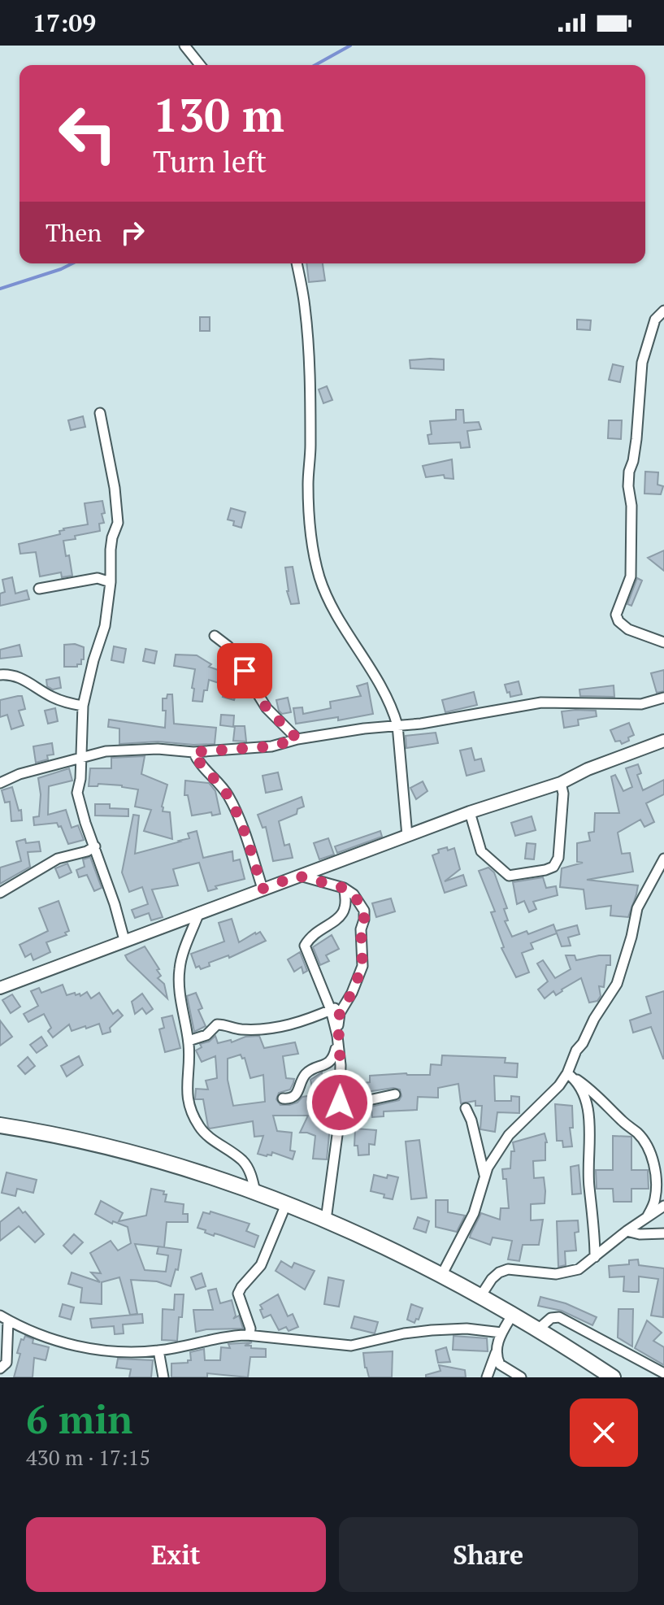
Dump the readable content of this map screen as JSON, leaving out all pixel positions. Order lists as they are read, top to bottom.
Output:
{
  "page": {
    "status": "17:09",
    "turn": ["130 m", "Turn left"],
    "then": "Then",
    "heading": ["6 min", "430 m · 17:15"],
    "buttons": ["Exit", "Share"]
  }
}
